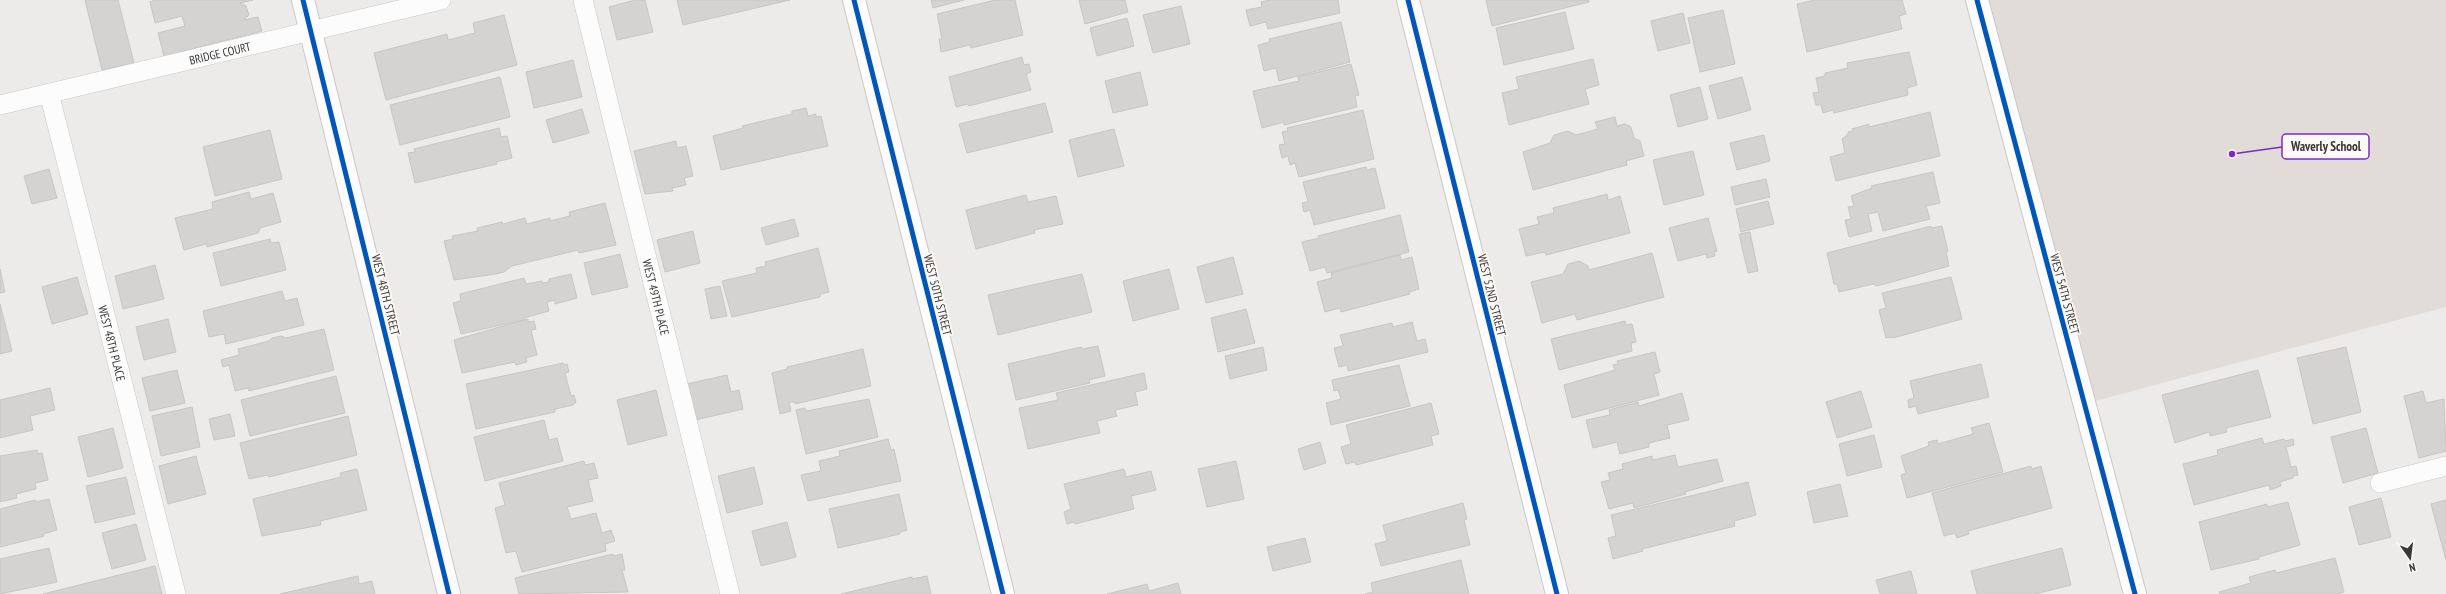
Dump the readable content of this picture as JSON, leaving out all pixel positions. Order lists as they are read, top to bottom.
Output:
{
  "streets": {
    "street": [
      "WEST 54TH STREET",
      "WEST 48TH STREET",
      "WEST 50TH STREET",
      "WEST 52ND STREET"
    ],
    "lane": ["BRIDGE COURT", "WEST 49TH PLACE", "WEST 48TH PLACE"]
  },
  "crossings": [
    ["BRIDGE COURT", "WEST 48TH STREET"],
    ["BRIDGE COURT", "WEST 48TH PLACE"]
  ],
  "places": ["Waverly School"],
  "north": "bottom"
}
